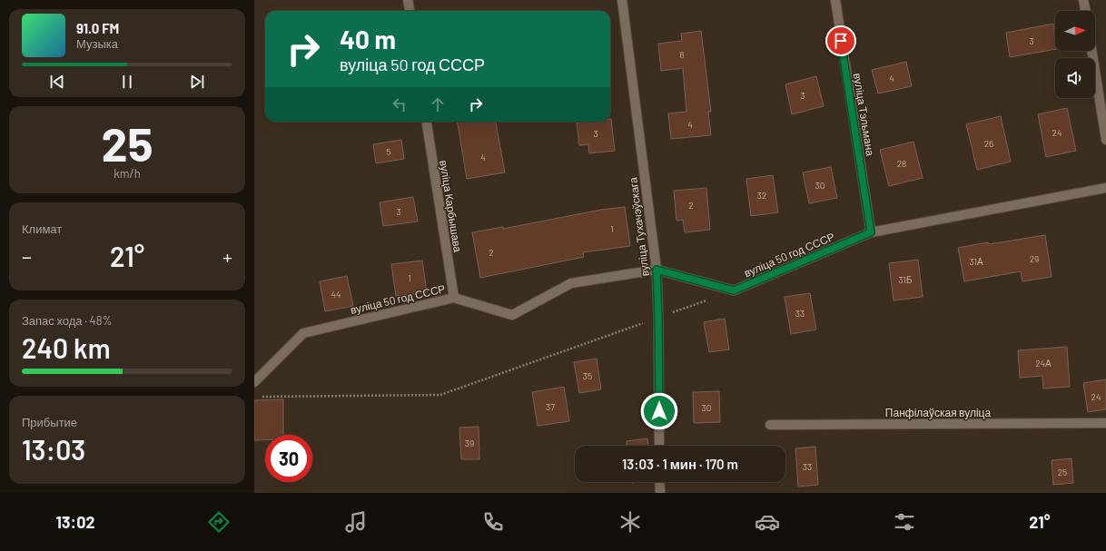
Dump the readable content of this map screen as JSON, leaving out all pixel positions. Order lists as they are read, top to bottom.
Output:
{
  "streets": {
    "street": [
      "вуліца Тэльмана",
      "вуліца Карбышава",
      "вуліца Тухачэўскага",
      "вуліца 50 год СССР",
      "Панфілаўская вуліца"
    ]
  },
  "crossings": [
    ["вуліца Тэльмана", "вуліца 50 год СССР"],
    ["вуліца Карбышава", "вуліца 50 год СССР"],
    ["вуліца Тухачэўскага", "вуліца 50 год СССР"]
  ],
  "house_numbers": [
    "3",
    "6",
    "4",
    "3",
    "4",
    "24",
    "3",
    "26",
    "5",
    "4",
    "28",
    "30",
    "32",
    "2",
    "3",
    "1",
    "2",
    "29",
    "31А",
    "1",
    "31Б",
    "44",
    "33",
    "24А",
    "35",
    "24",
    "37",
    "30",
    "39",
    "33",
    "25"
  ],
  "north": "right",
  "page": {
    "turn": ["40 m", "вуліца 50 год СССР"],
    "song": ["91.0 FM", "Музыка"],
    "tile": [
      ["25", "km/h"],
      "Климат",
      ["Запас хода · 48%", "240 km"],
      ["Прибытие", "13:03"]
    ],
    "heat": ["−", "21°", "+"],
    "limit": "30",
    "trip": "13:03 · 1 мин · 170 m",
    "tabs": ["13:02", "21°"]
  }
}
